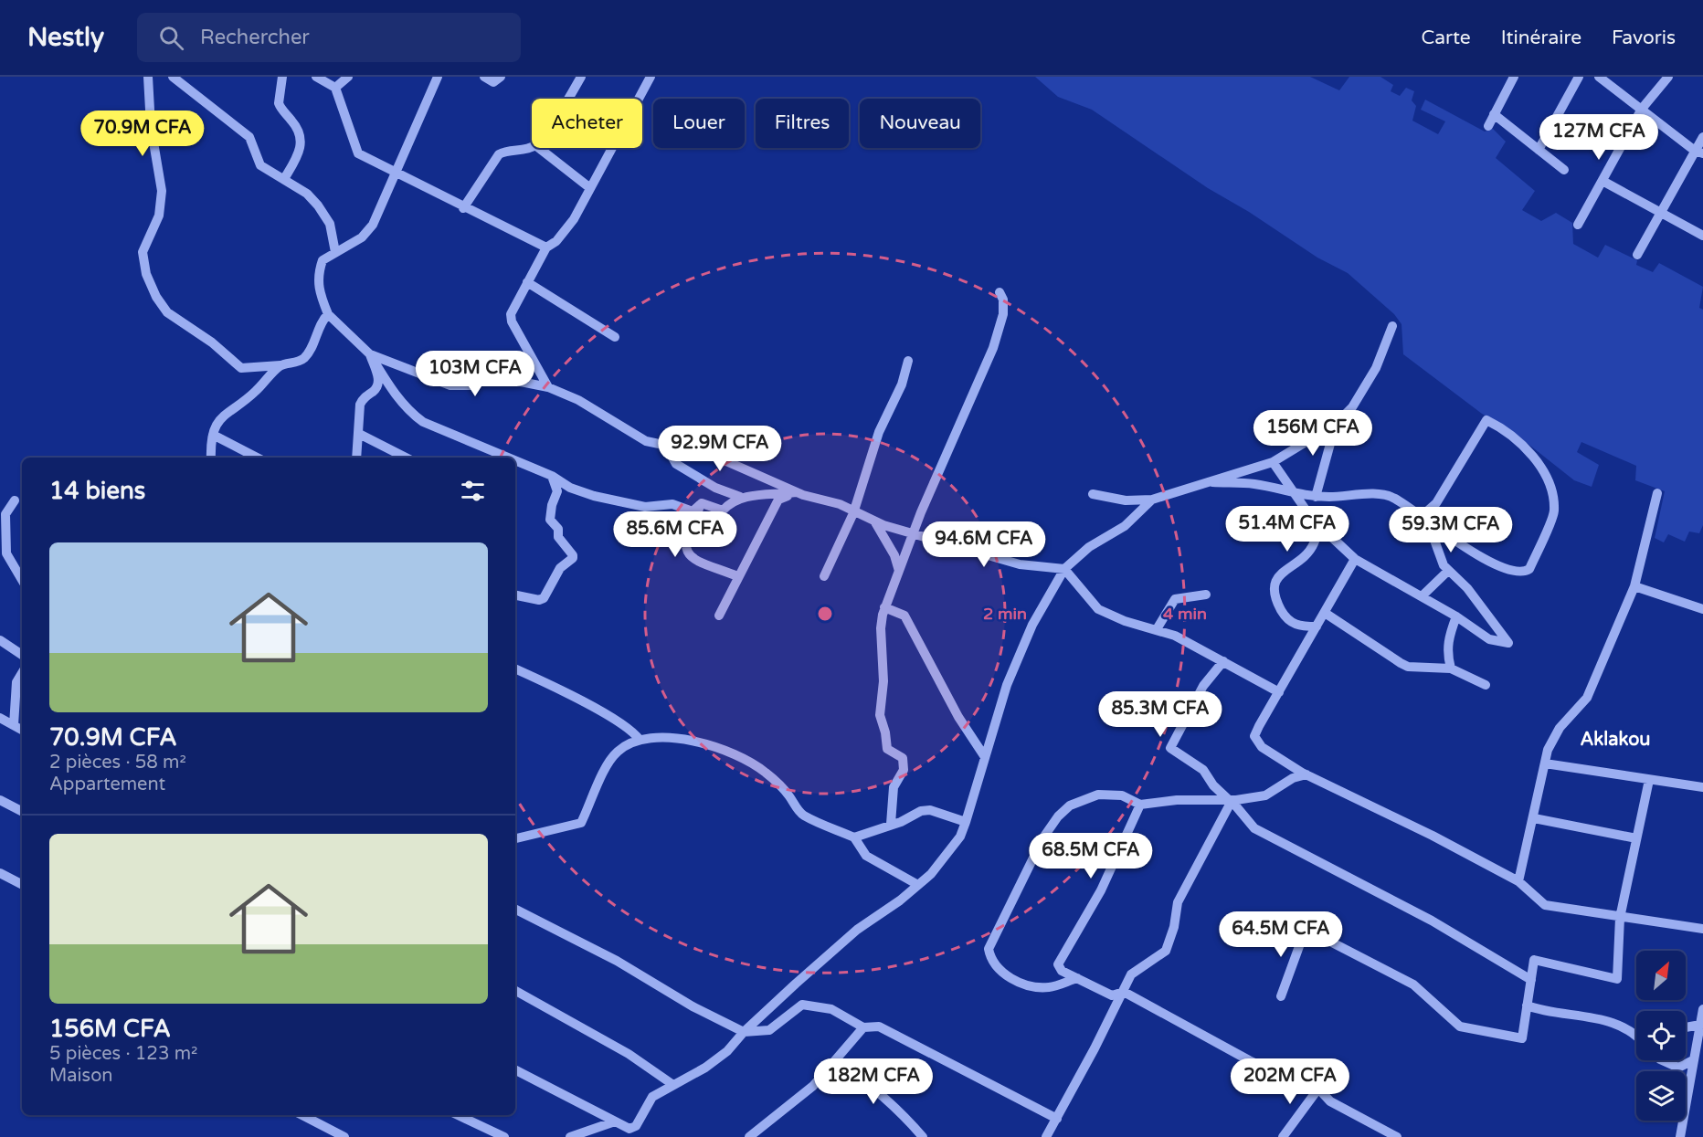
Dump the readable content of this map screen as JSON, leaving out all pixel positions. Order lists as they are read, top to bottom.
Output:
{
  "districts": ["Aklakou"],
  "north": "top right",
  "page": {
    "header": "Nestly",
    "search": "Rechercher",
    "nav": ["Carte", "Itinéraire", "Favoris"],
    "chip": [
      "Acheter",
      "Louer",
      "Filtres",
      "Nouveau"
    ],
    "price": [
      "70.9M CFA",
      "127M CFA",
      "103M CFA",
      "156M CFA",
      "92.9M CFA",
      "51.4M CFA",
      "59.3M CFA",
      "85.6M CFA",
      "94.6M CFA",
      "85.3M CFA",
      "68.5M CFA",
      "64.5M CFA",
      "182M CFA",
      "202M CFA"
    ],
    "heading": "14 biens",
    "list": [
      {
        "name": "70.9M CFA",
        "note": "2 pièces · 58 m² · Appartement"
      },
      {
        "name": "156M CFA",
        "note": "5 pièces · 123 m² · Maison"
      }
    ]
  },
  "rings": ["2 min", "4 min"]
}
